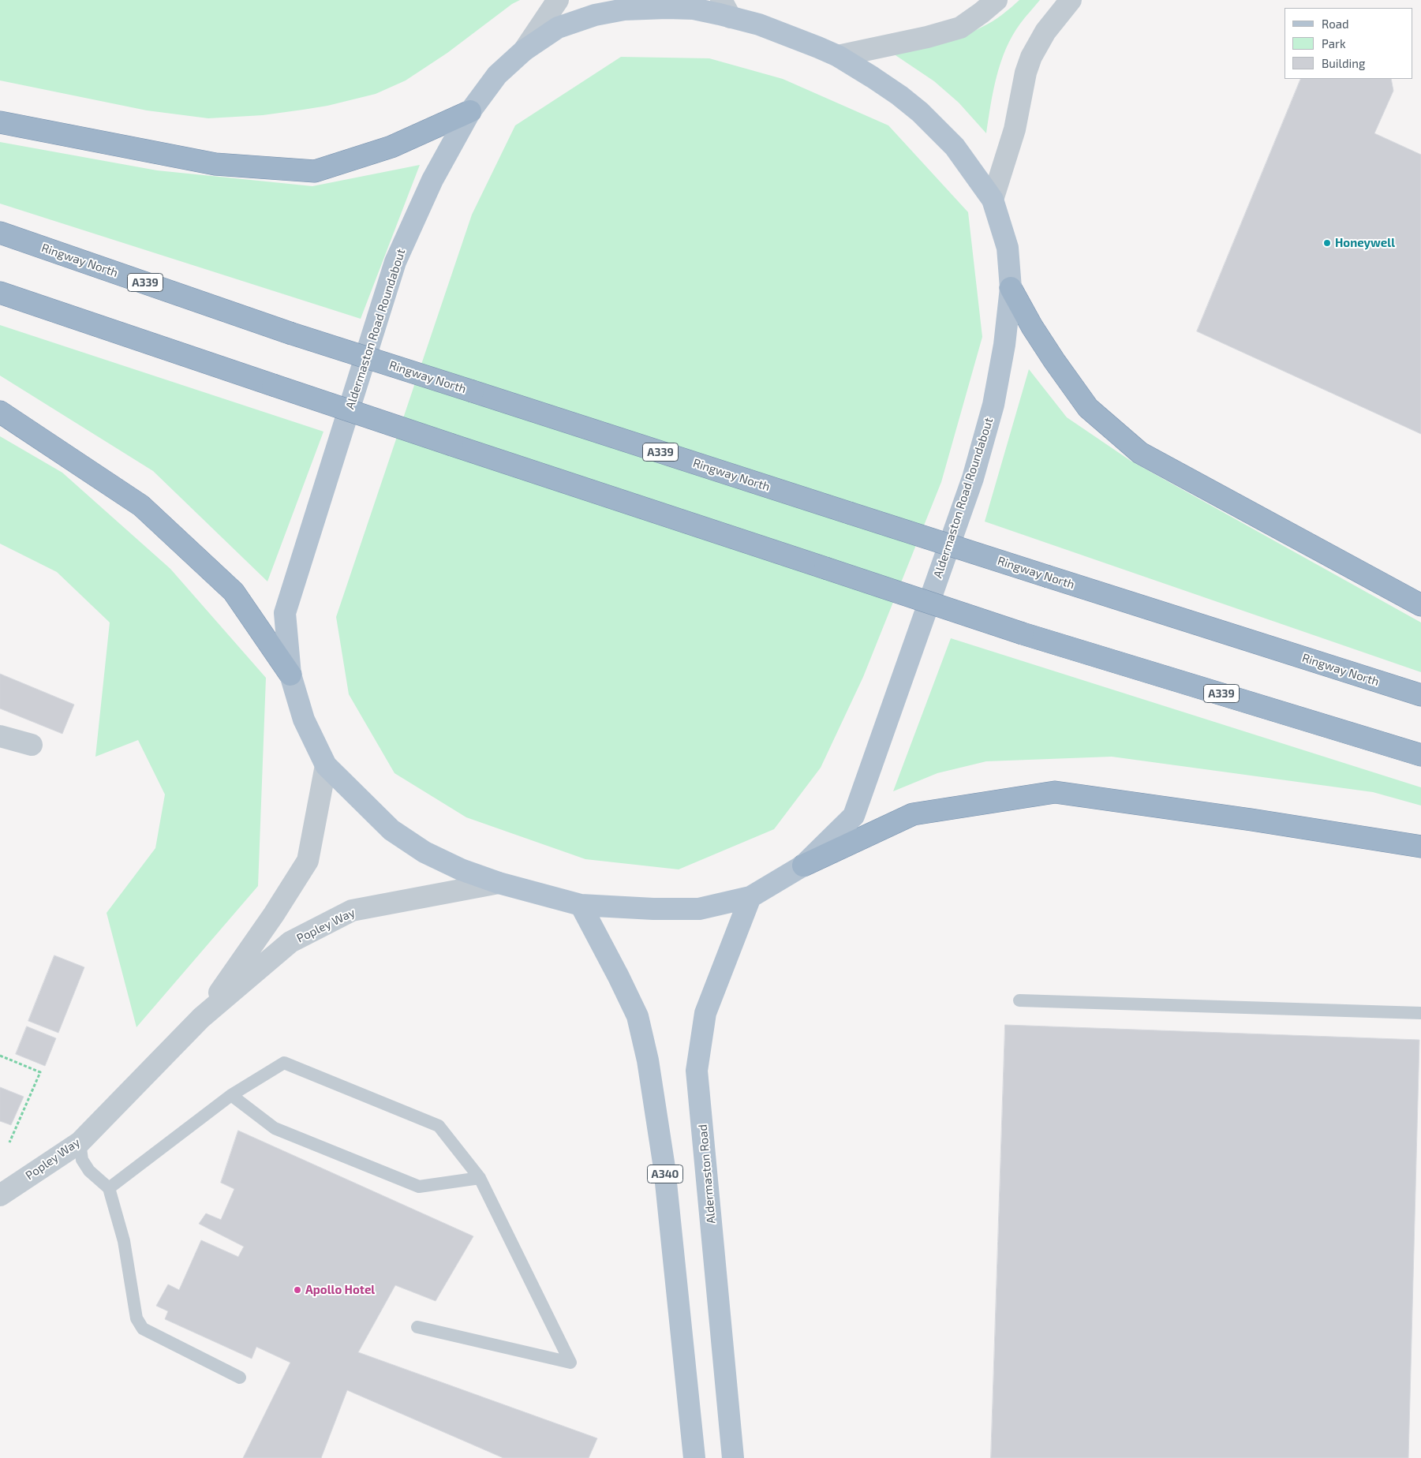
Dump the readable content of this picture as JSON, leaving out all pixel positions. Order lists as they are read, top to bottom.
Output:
{
  "streets": {
    "highway": ["Ringway North", "A339"],
    "main road": ["Aldermaston Road Roundabout", "A340", "Aldermaston Road"],
    "street": ["Popley Way"]
  },
  "crossings": [
    ["Aldermaston Road Roundabout", "Popley Way"],
    ["Aldermaston Road Roundabout", "A340"],
    ["Aldermaston Road Roundabout", "Aldermaston Road"]
  ],
  "places": ["Honeywell", "Apollo Hotel"],
  "legend": ["Road", "Park", "Building"]
}
